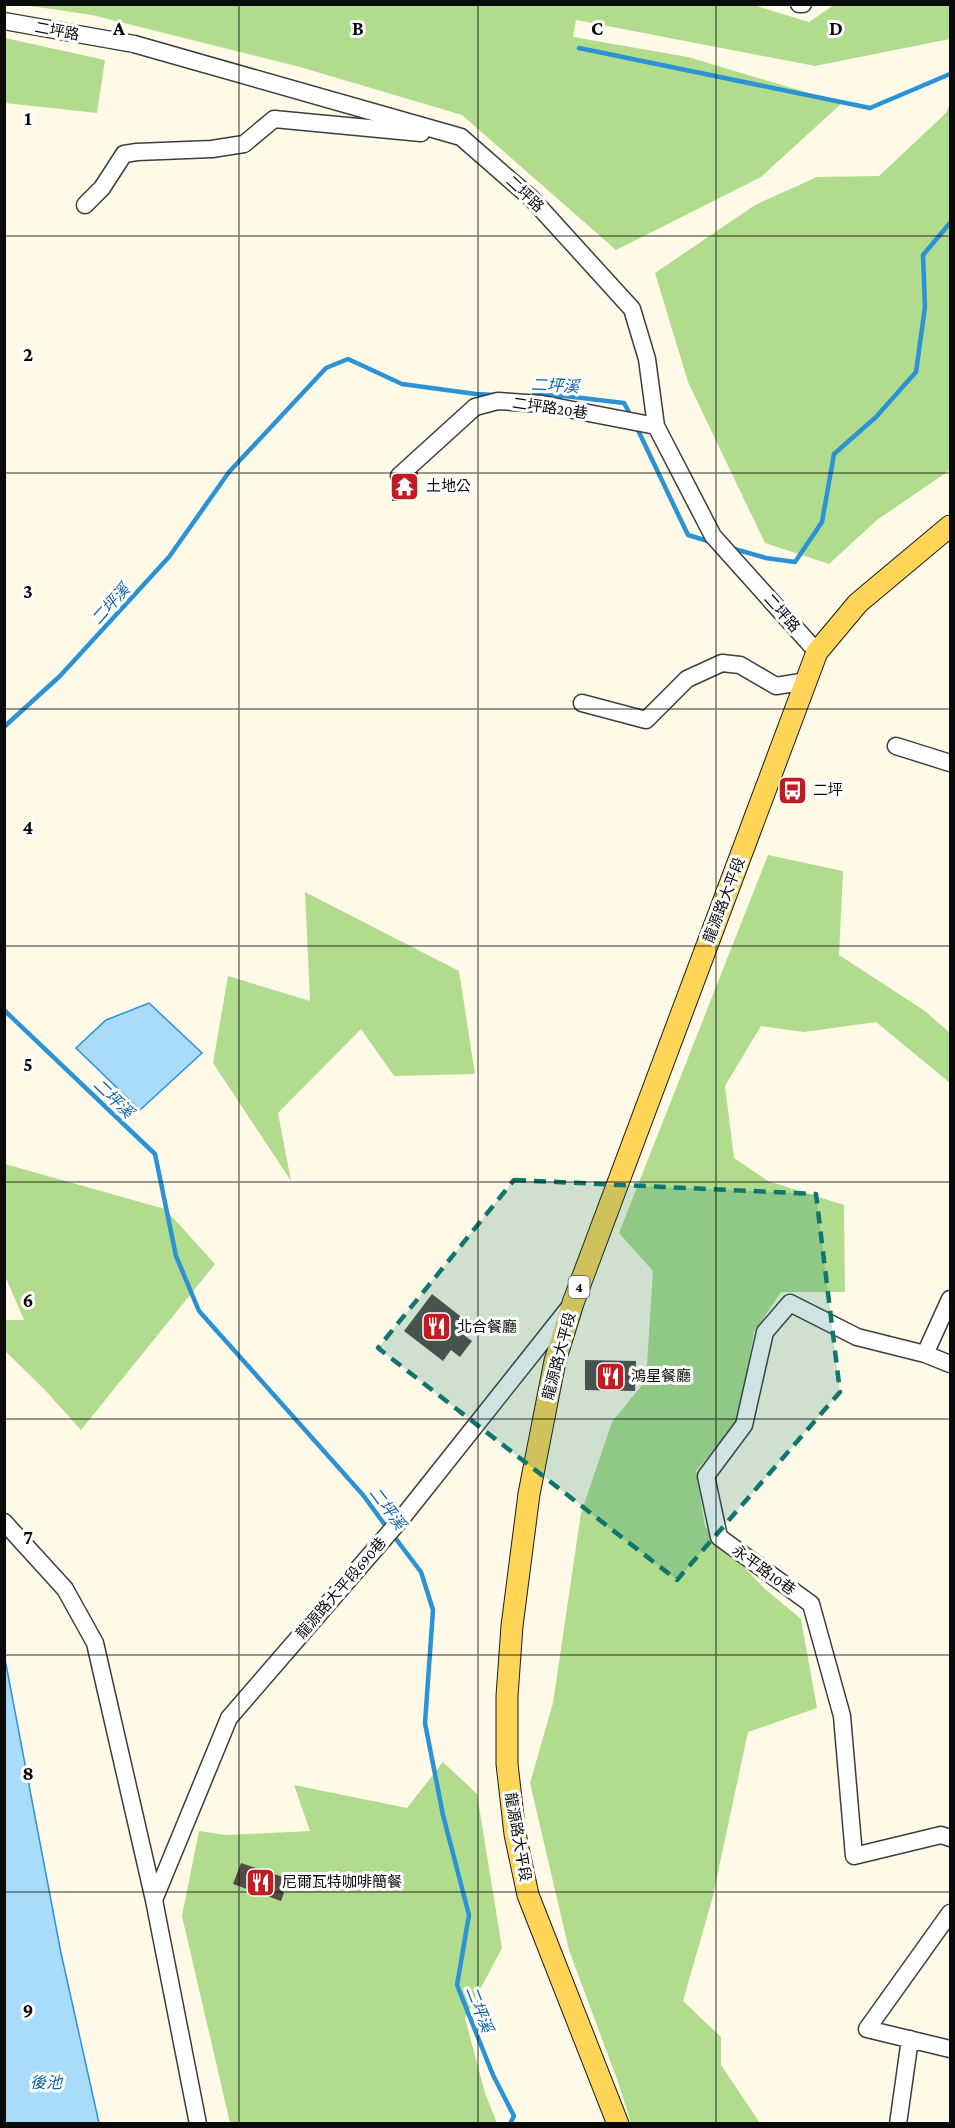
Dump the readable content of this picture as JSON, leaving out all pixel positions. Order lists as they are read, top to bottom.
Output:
{
  "streets": {
    "main road": ["龍源路大平段", "4"],
    "street": [
      "二坪路",
      "二坪路20巷",
      "永平路10巷",
      "龍源路大平段690巷"
    ]
  },
  "crossings": [
    ["二坪路", "二坪路20巷"],
    ["二坪路", "龍源路大平段"],
    ["龍源路大平段", "龍源路大平段690巷"]
  ],
  "water": ["二坪溪", "後池"],
  "places": {
    "temple": ["土地公"],
    "bus stop": ["二坪"],
    "restaurant": ["北合餐廳", "鴻星餐廳", "尼爾瓦特咖啡簡餐"]
  },
  "grid": {
    "columns": [
      "A",
      "B",
      "C",
      "D"
    ],
    "rows": [
      "1",
      "2",
      "3",
      "4",
      "5",
      "6",
      "7",
      "8",
      "9"
    ]
  }
}
